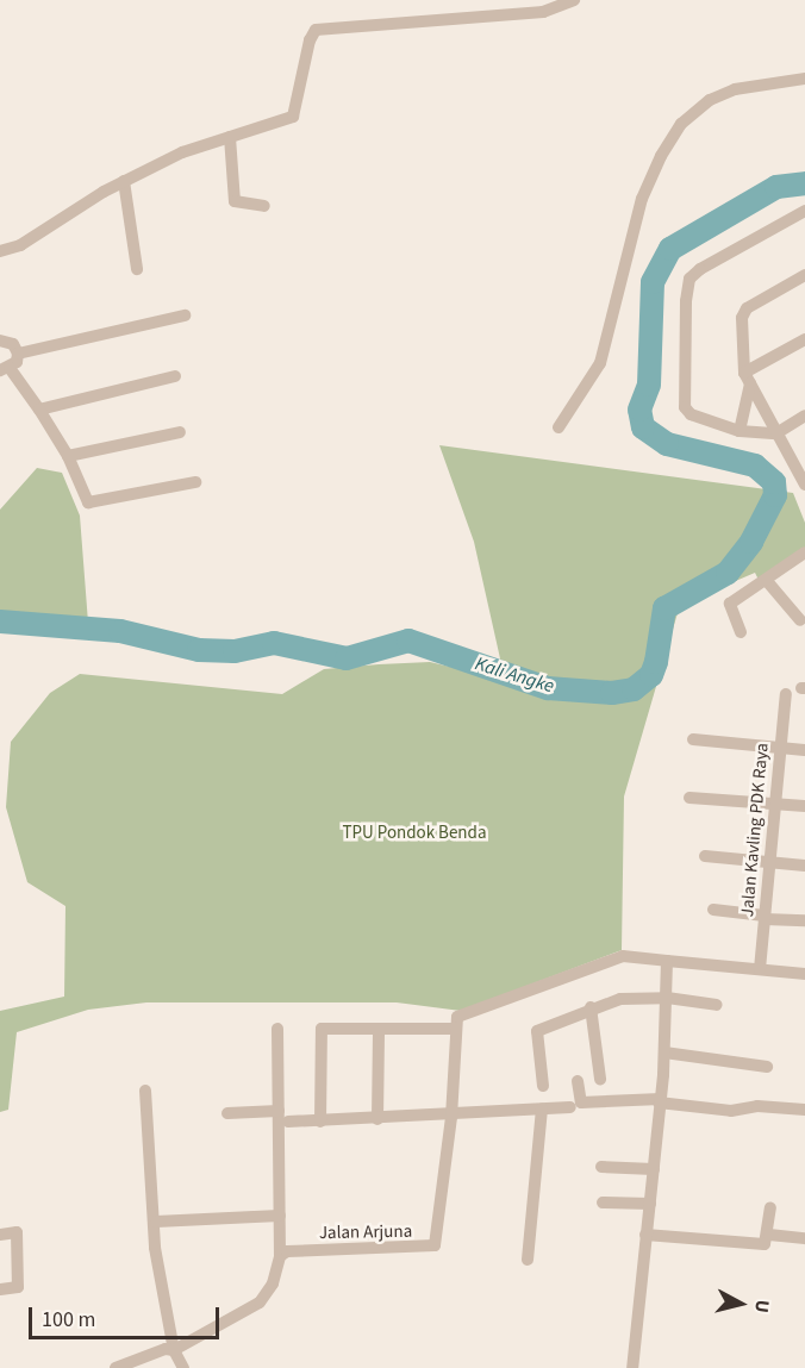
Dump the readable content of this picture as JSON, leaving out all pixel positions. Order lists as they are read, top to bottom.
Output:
{
  "streets": {
    "street": ["Jalan Kavling PDK Raya", "Jalan Arjuna"]
  },
  "water": ["Kali Angke"],
  "parks": ["TPU Pondok Benda"],
  "scale_bar": "100 m",
  "north": "right"
}
